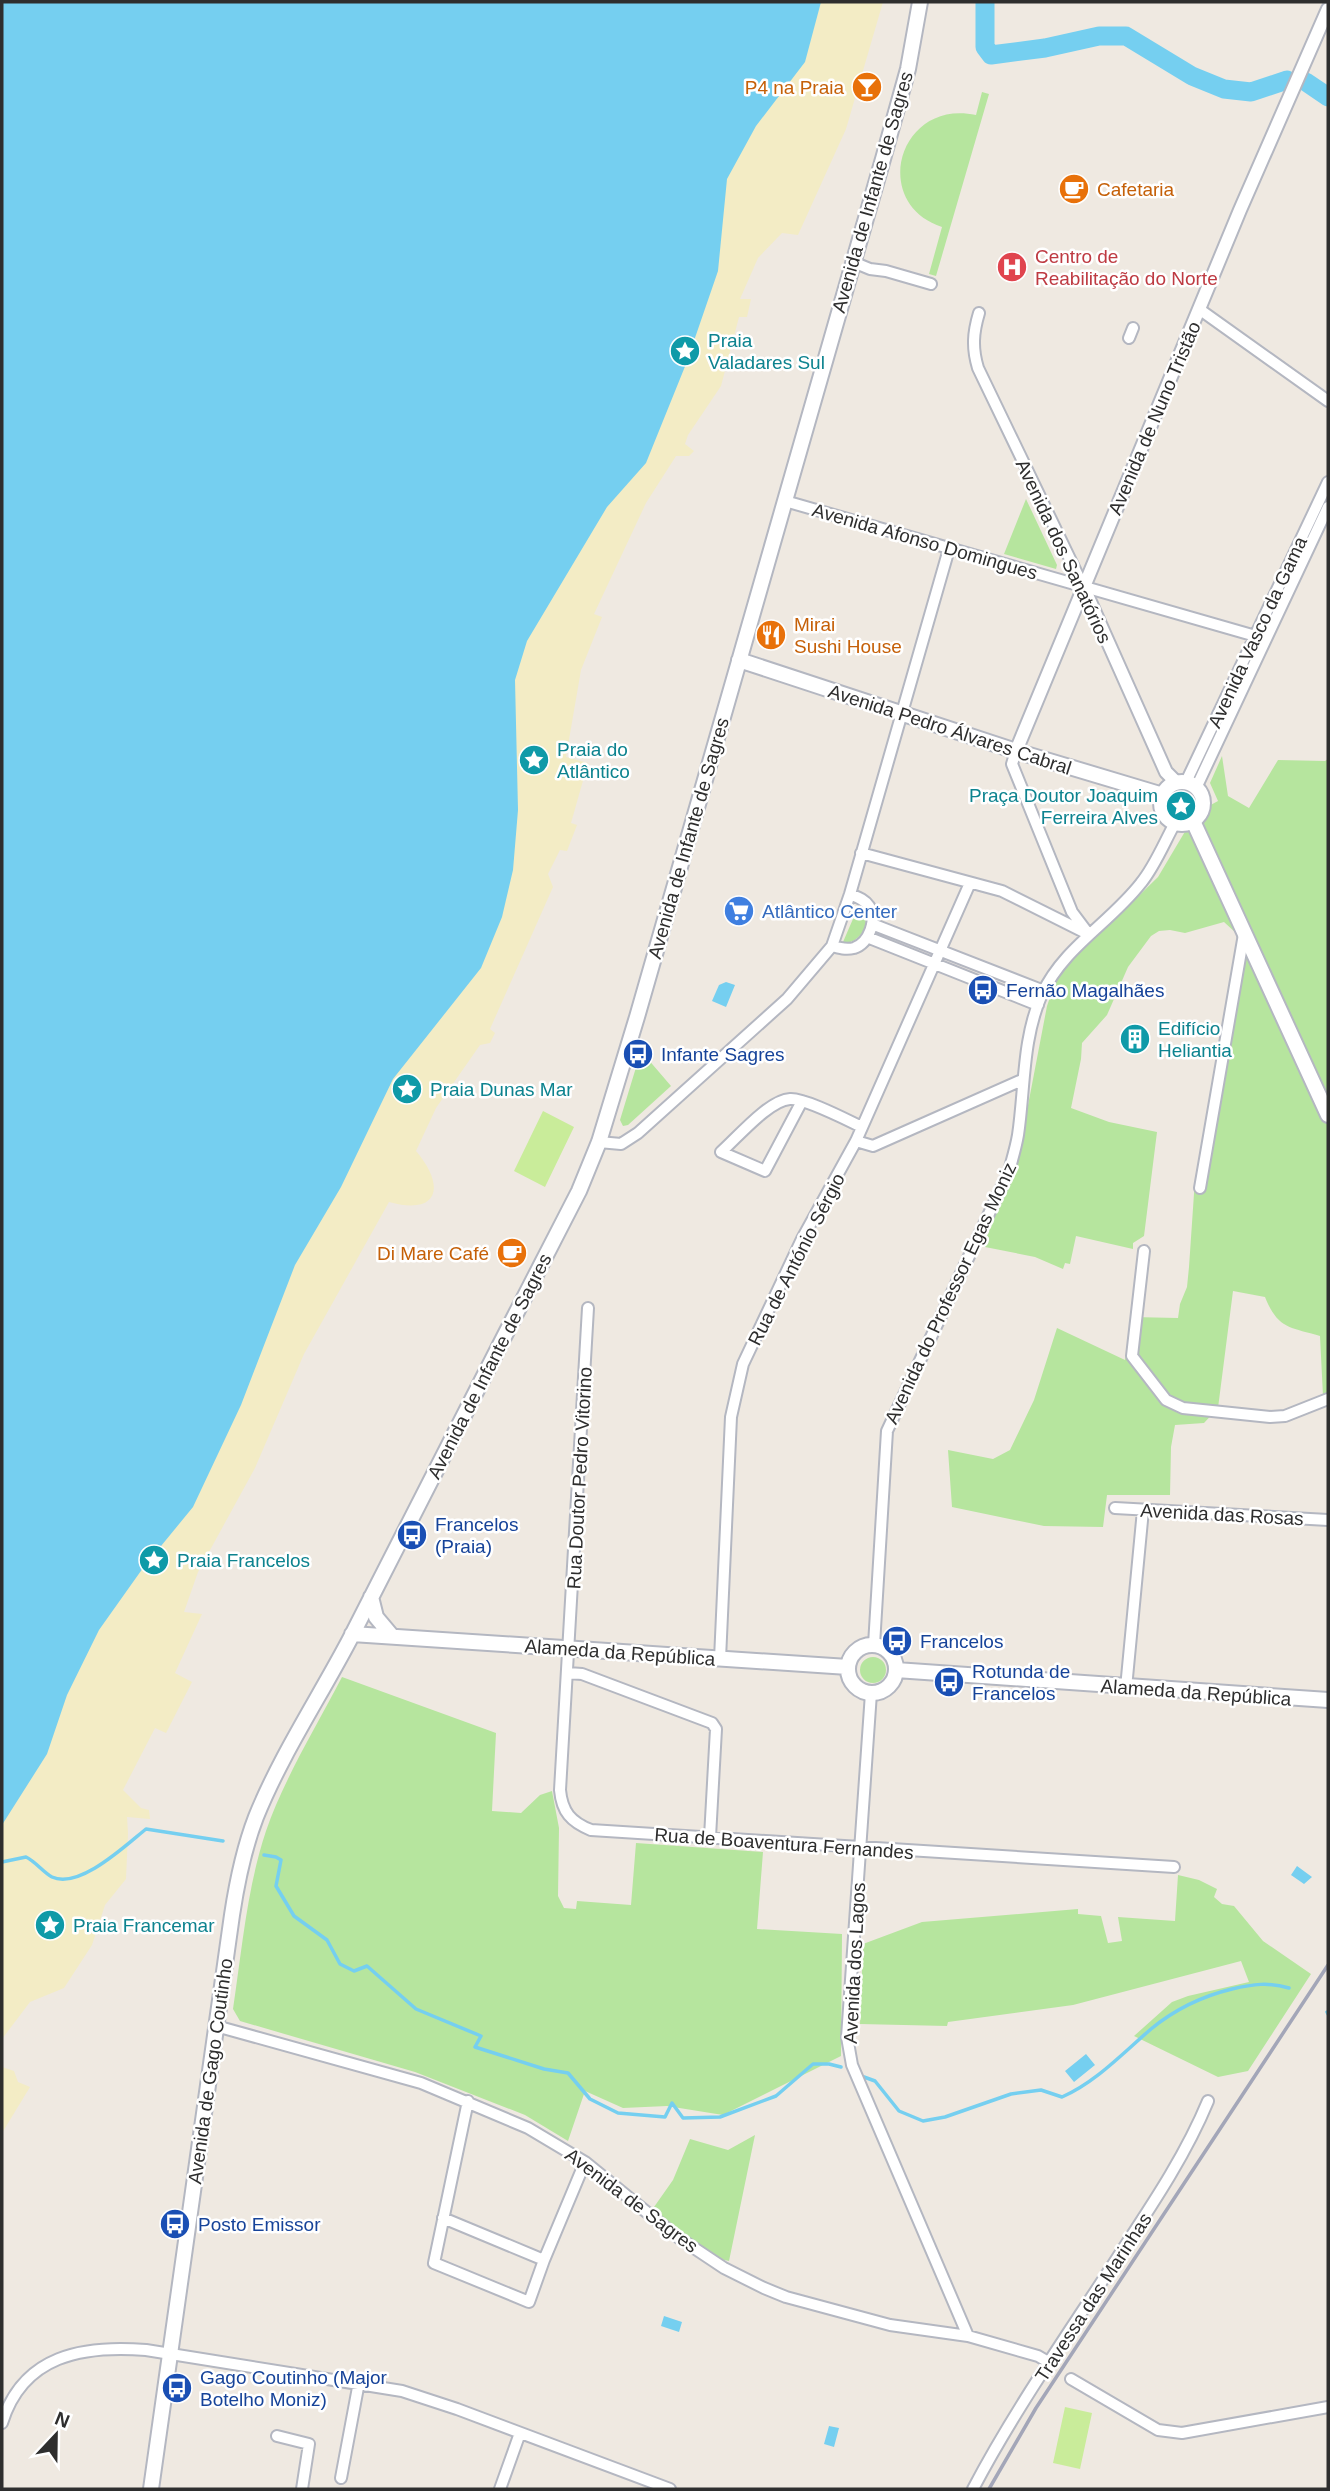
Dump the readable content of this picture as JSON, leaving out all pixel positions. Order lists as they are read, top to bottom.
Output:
{
  "streets": {
    "main road": [
      "Avenida de Infante de Sagres",
      "Avenida Pedro Álvares Cabral",
      "Alameda da República",
      "Avenida de Gago Coutinho"
    ],
    "street": [
      "Avenida de Nuno Tristão",
      "Avenida Afonso Domingues",
      "Avenida dos Sanatórios",
      "Avenida Vasco da Gama",
      "Rua de António Sérgio",
      "Avenida do Professor Egas Moniz",
      "Rua Doutor Pedro Vitorino",
      "Avenida das Rosas",
      "Rua de Boaventura Fernandes",
      "Avenida dos Lagos",
      "Avenida de Sagres",
      "Travessa das Marinhas"
    ]
  },
  "crossings": [
    ["Avenida de Infante de Sagres", "Avenida Afonso Domingues"],
    ["Avenida de Infante de Sagres", "Avenida Pedro Álvares Cabral"],
    ["Avenida de Infante de Sagres", "Alameda da República"],
    ["Avenida de Infante de Sagres", "Avenida de Gago Coutinho"],
    ["Avenida de Nuno Tristão", "Avenida Afonso Domingues"],
    ["Avenida de Nuno Tristão", "Avenida dos Sanatórios"],
    ["Avenida de Nuno Tristão", "Avenida Pedro Álvares Cabral"],
    ["Avenida Afonso Domingues", "Avenida dos Sanatórios"],
    ["Avenida Afonso Domingues", "Avenida Vasco da Gama"],
    ["Avenida dos Sanatórios", "Avenida Vasco da Gama"],
    ["Avenida dos Sanatórios", "Avenida Pedro Álvares Cabral"],
    ["Avenida dos Sanatórios", "Avenida do Professor Egas Moniz"],
    ["Avenida Vasco da Gama", "Avenida Pedro Álvares Cabral"],
    ["Avenida Vasco da Gama", "Avenida do Professor Egas Moniz"],
    ["Avenida Pedro Álvares Cabral", "Avenida do Professor Egas Moniz"],
    ["Rua de António Sérgio", "Alameda da República"],
    ["Avenida do Professor Egas Moniz", "Alameda da República"],
    ["Avenida do Professor Egas Moniz", "Avenida dos Lagos"],
    ["Rua Doutor Pedro Vitorino", "Alameda da República"],
    ["Rua Doutor Pedro Vitorino", "Rua de Boaventura Fernandes"],
    ["Alameda da República", "Rua de Boaventura Fernandes"],
    ["Alameda da República", "Avenida dos Lagos"],
    ["Alameda da República", "Avenida de Gago Coutinho"],
    ["Rua de Boaventura Fernandes", "Avenida dos Lagos"],
    ["Avenida dos Lagos", "Avenida de Sagres"],
    ["Avenida de Gago Coutinho", "Avenida de Sagres"],
    ["Avenida de Sagres", "Travessa das Marinhas"]
  ],
  "places": {
    "bar": ["P4 na Praia"],
    "cafe": ["Cafetaria", "Di Mare Café"],
    "hospital": ["Centro de Reabilitação do Norte"],
    "place": [
      "Praia Valadares Sul",
      "Praia do Atlântico",
      "Praça Doutor Joaquim Ferreira Alves",
      "Praia Dunas Mar",
      "Praia Francelos",
      "Praia Francemar"
    ],
    "restaurant": ["Mirai Sushi House"],
    "supermarket": ["Atlântico Center"],
    "bus stop": [
      "Fernão Magalhães",
      "Infante Sagres",
      "Francelos (Praia)",
      "Francelos",
      "Rotunda de Francelos",
      "Posto Emissor",
      "Gago Coutinho (Major Botelho Moniz)"
    ],
    "building": ["Edifício Heliantia"]
  },
  "north": "top"
}
